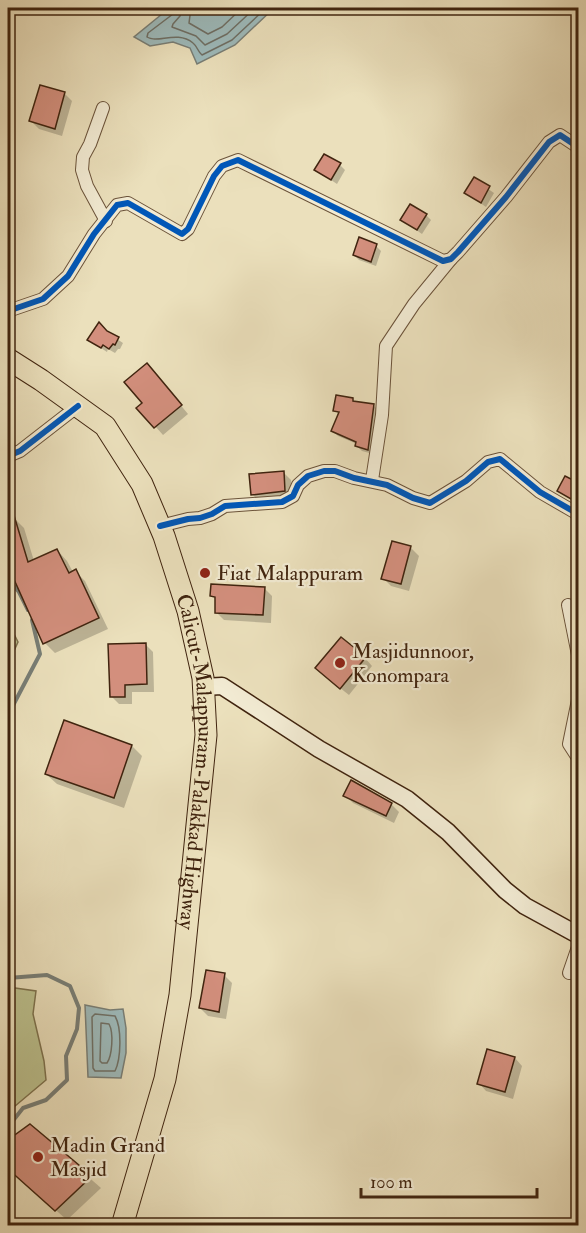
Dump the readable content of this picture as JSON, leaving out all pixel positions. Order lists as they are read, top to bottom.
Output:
{
  "streets": {
    "highway": ["Calicut-Malappuram-Palakkad Highway"]
  },
  "places": ["Fiat Malappuram", "Masjidunnoor, Konompara", "Madin Grand Masjid"],
  "scale_bar": "100 m"
}
